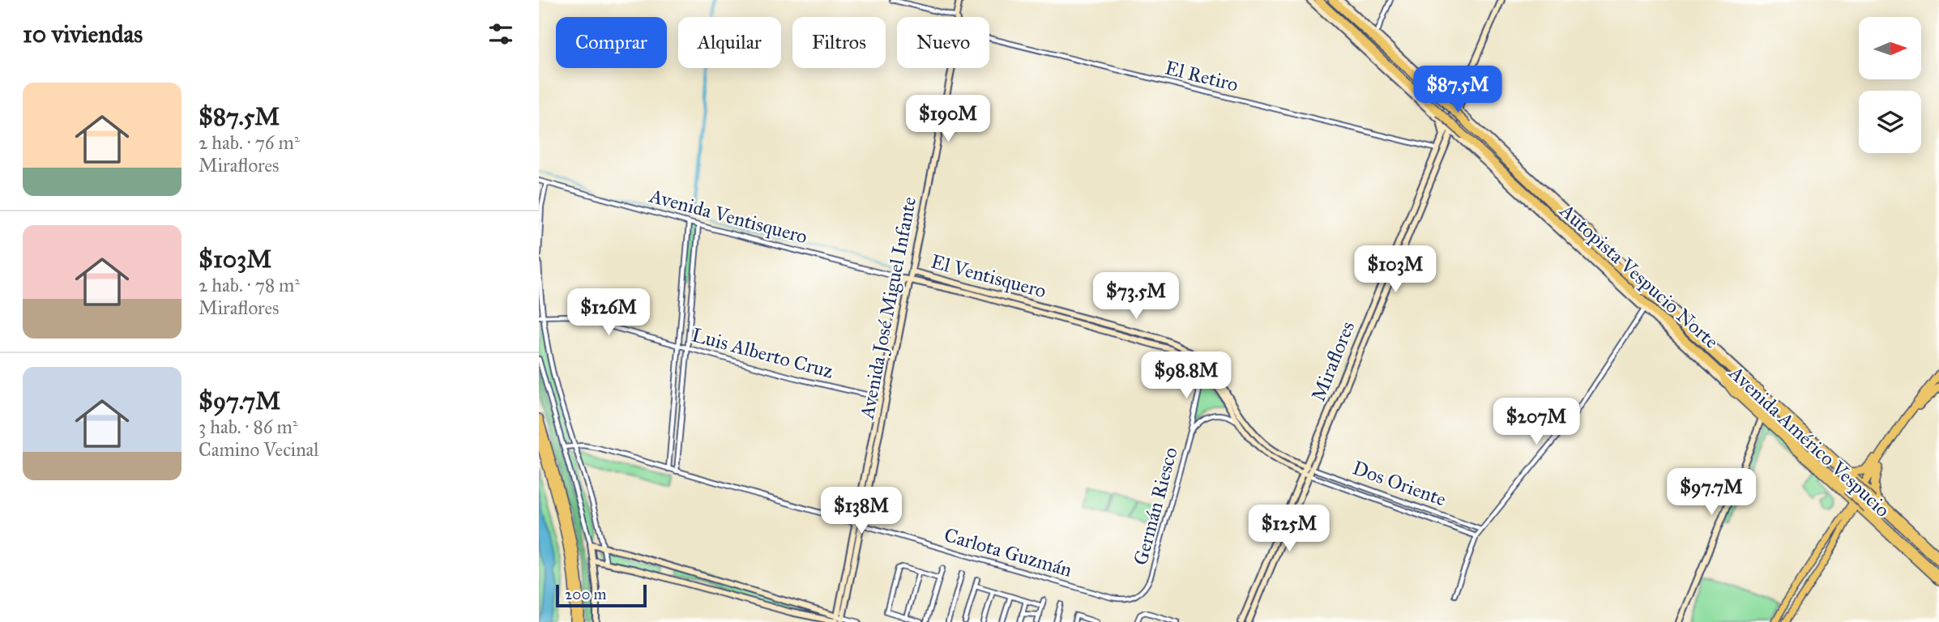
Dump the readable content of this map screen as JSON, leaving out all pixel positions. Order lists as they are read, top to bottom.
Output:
{
  "streets": {
    "highway": ["Autopista Vespucio Norte"],
    "main road": ["Avenida Américo Vespucio"],
    "street": [
      "El Retiro",
      "Avenida Ventisquero",
      "El Ventisquero",
      "Avenida José Miguel Infante",
      "Luis Alberto Cruz",
      "Miraflores",
      "Dos Oriente",
      "Germán Riesco",
      "Carlota Guzmán"
    ]
  },
  "crossings": [
    ["El Retiro", "Miraflores"],
    ["Avenida Ventisquero", "El Ventisquero"],
    ["Avenida Ventisquero", "Avenida José Miguel Infante"],
    ["El Ventisquero", "Avenida José Miguel Infante"],
    ["El Ventisquero", "Miraflores"],
    ["El Ventisquero", "Dos Oriente"],
    ["El Ventisquero", "Germán Riesco"],
    ["Autopista Vespucio Norte", "Avenida Américo Vespucio"],
    ["Avenida José Miguel Infante", "Luis Alberto Cruz"],
    ["Avenida José Miguel Infante", "Carlota Guzmán"],
    ["Miraflores", "Avenida Américo Vespucio"],
    ["Miraflores", "Dos Oriente"],
    ["Germán Riesco", "Carlota Guzmán"]
  ],
  "scale_bar": "200 m",
  "north": "right",
  "page": {
    "heading": "10 viviendas",
    "chip": [
      "Comprar",
      "Alquilar",
      "Filtros",
      "Nuevo"
    ],
    "price": [
      "$87.5M",
      "$190M",
      "$103M",
      "$73.5M",
      "$126M",
      "$98.8M",
      "$207M",
      "$97.7M",
      "$138M",
      "$125M"
    ],
    "list": [
      {
        "name": "$87.5M",
        "note": "2 hab. · 76 m² · Miraflores"
      },
      {
        "name": "$103M",
        "note": "2 hab. · 78 m² · Miraflores"
      },
      {
        "name": "$97.7M",
        "note": "3 hab. · 86 m² · Camino Vecinal"
      }
    ],
    "scale": "200 m"
  }
}
